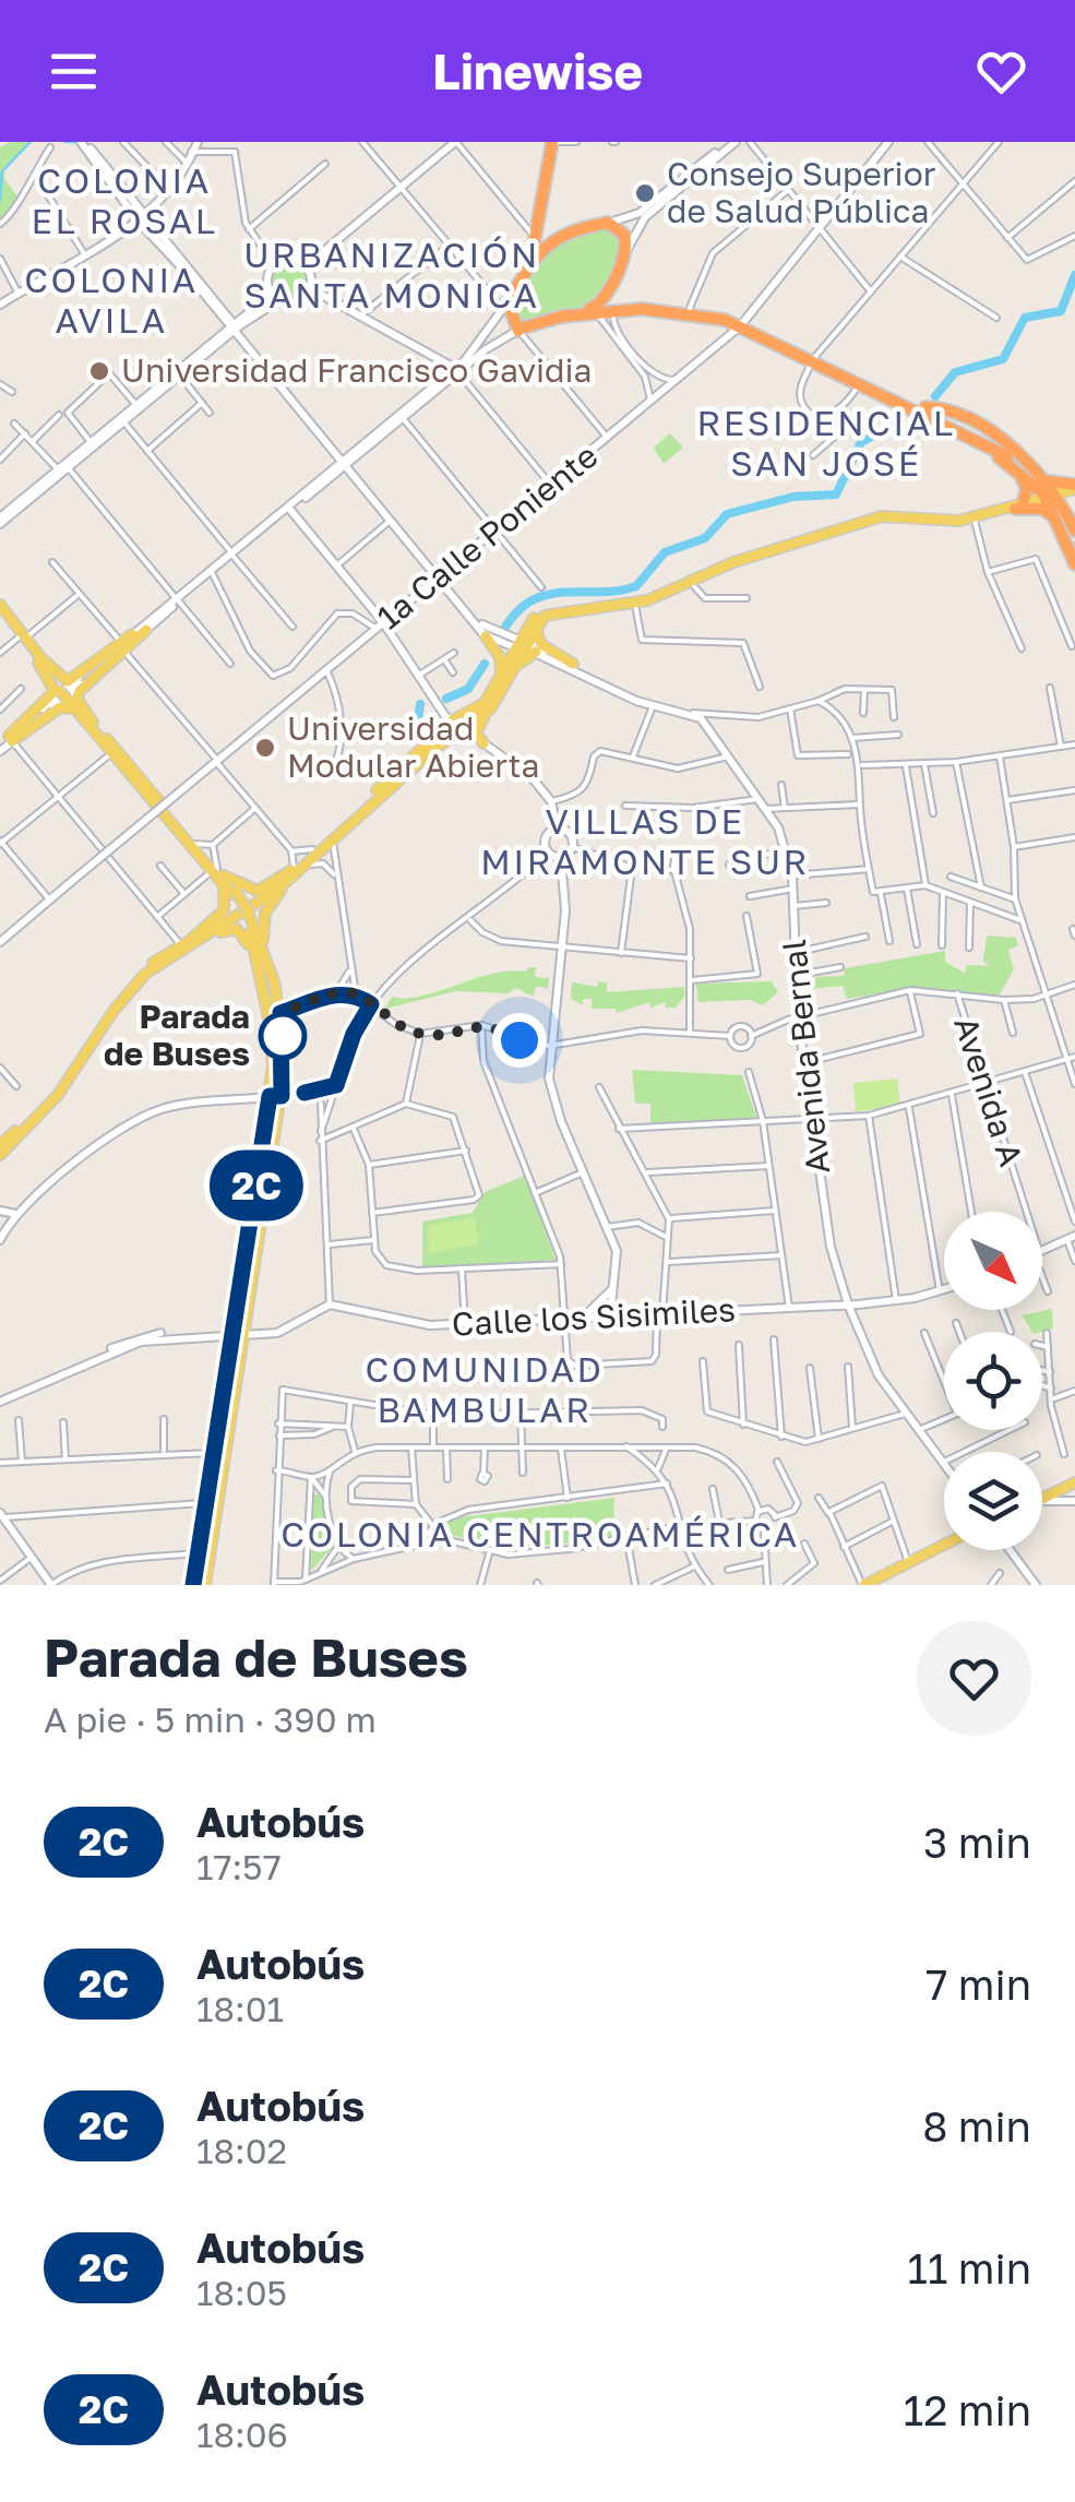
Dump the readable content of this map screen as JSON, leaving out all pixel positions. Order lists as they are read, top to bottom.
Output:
{
  "streets": {
    "main road": ["1a Calle Poniente", "Avenida Bernal", "Calle los Sisimiles"],
    "street": ["Avenida A"]
  },
  "crossings": [
    ["Avenida Bernal", "Calle los Sisimiles"]
  ],
  "districts": [
    "COLONIA EL ROSAL",
    "URBANIZACIÓN SANTA MONICA",
    "COLONIA AVILA",
    "RESIDENCIAL SAN JOSÉ",
    "VILLAS DE MIRAMONTE SUR",
    "COMUNIDAD BAMBULAR",
    "COLONIA CENTROAMÉRICA"
  ],
  "places": [
    "Consejo Superior de Salud Pública",
    "Universidad Francisco Gavidia",
    "Universidad Modular Abierta",
    "Parada de Buses"
  ],
  "lines": ["bus line 2C"],
  "north": "bottom right",
  "page": {
    "header": "Linewise",
    "on_map": "2C",
    "heading": ["Parada de Buses", "A pie · 5 min · 390 m"],
    "list": [
      {
        "mark": "2C",
        "name": "Autobús",
        "note": "17:57",
        "value": "3 min"
      },
      {
        "mark": "2C",
        "name": "Autobús",
        "note": "18:01",
        "value": "7 min"
      },
      {
        "mark": "2C",
        "name": "Autobús",
        "note": "18:02",
        "value": "8 min"
      },
      {
        "mark": "2C",
        "name": "Autobús",
        "note": "18:05",
        "value": "11 min"
      },
      {
        "mark": "2C",
        "name": "Autobús",
        "note": "18:06",
        "value": "12 min"
      }
    ]
  }
}
